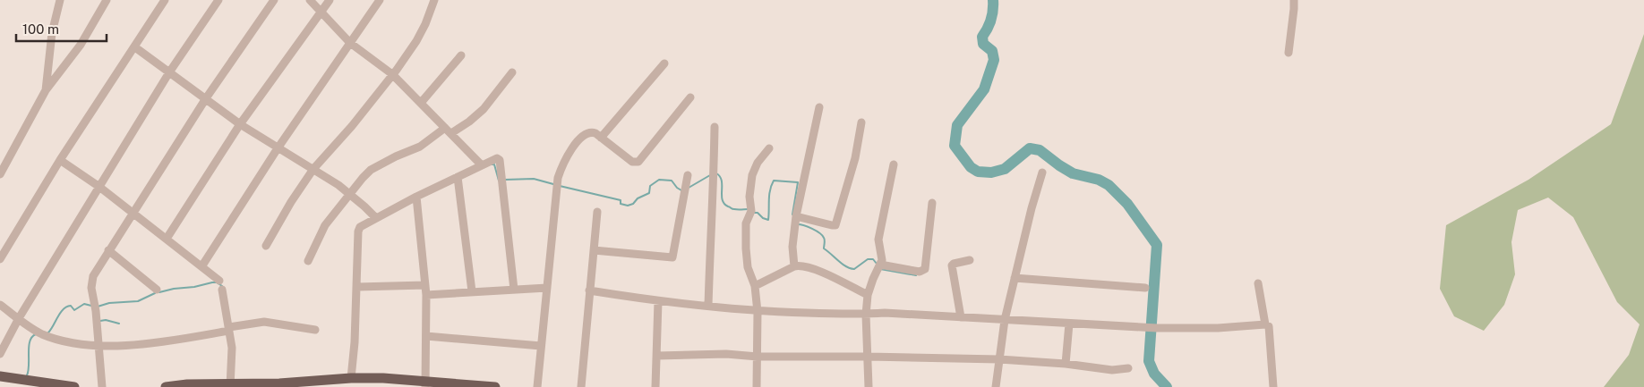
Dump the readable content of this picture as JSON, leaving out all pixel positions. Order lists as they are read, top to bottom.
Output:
{
  "scale_bar": "100 m"
}
